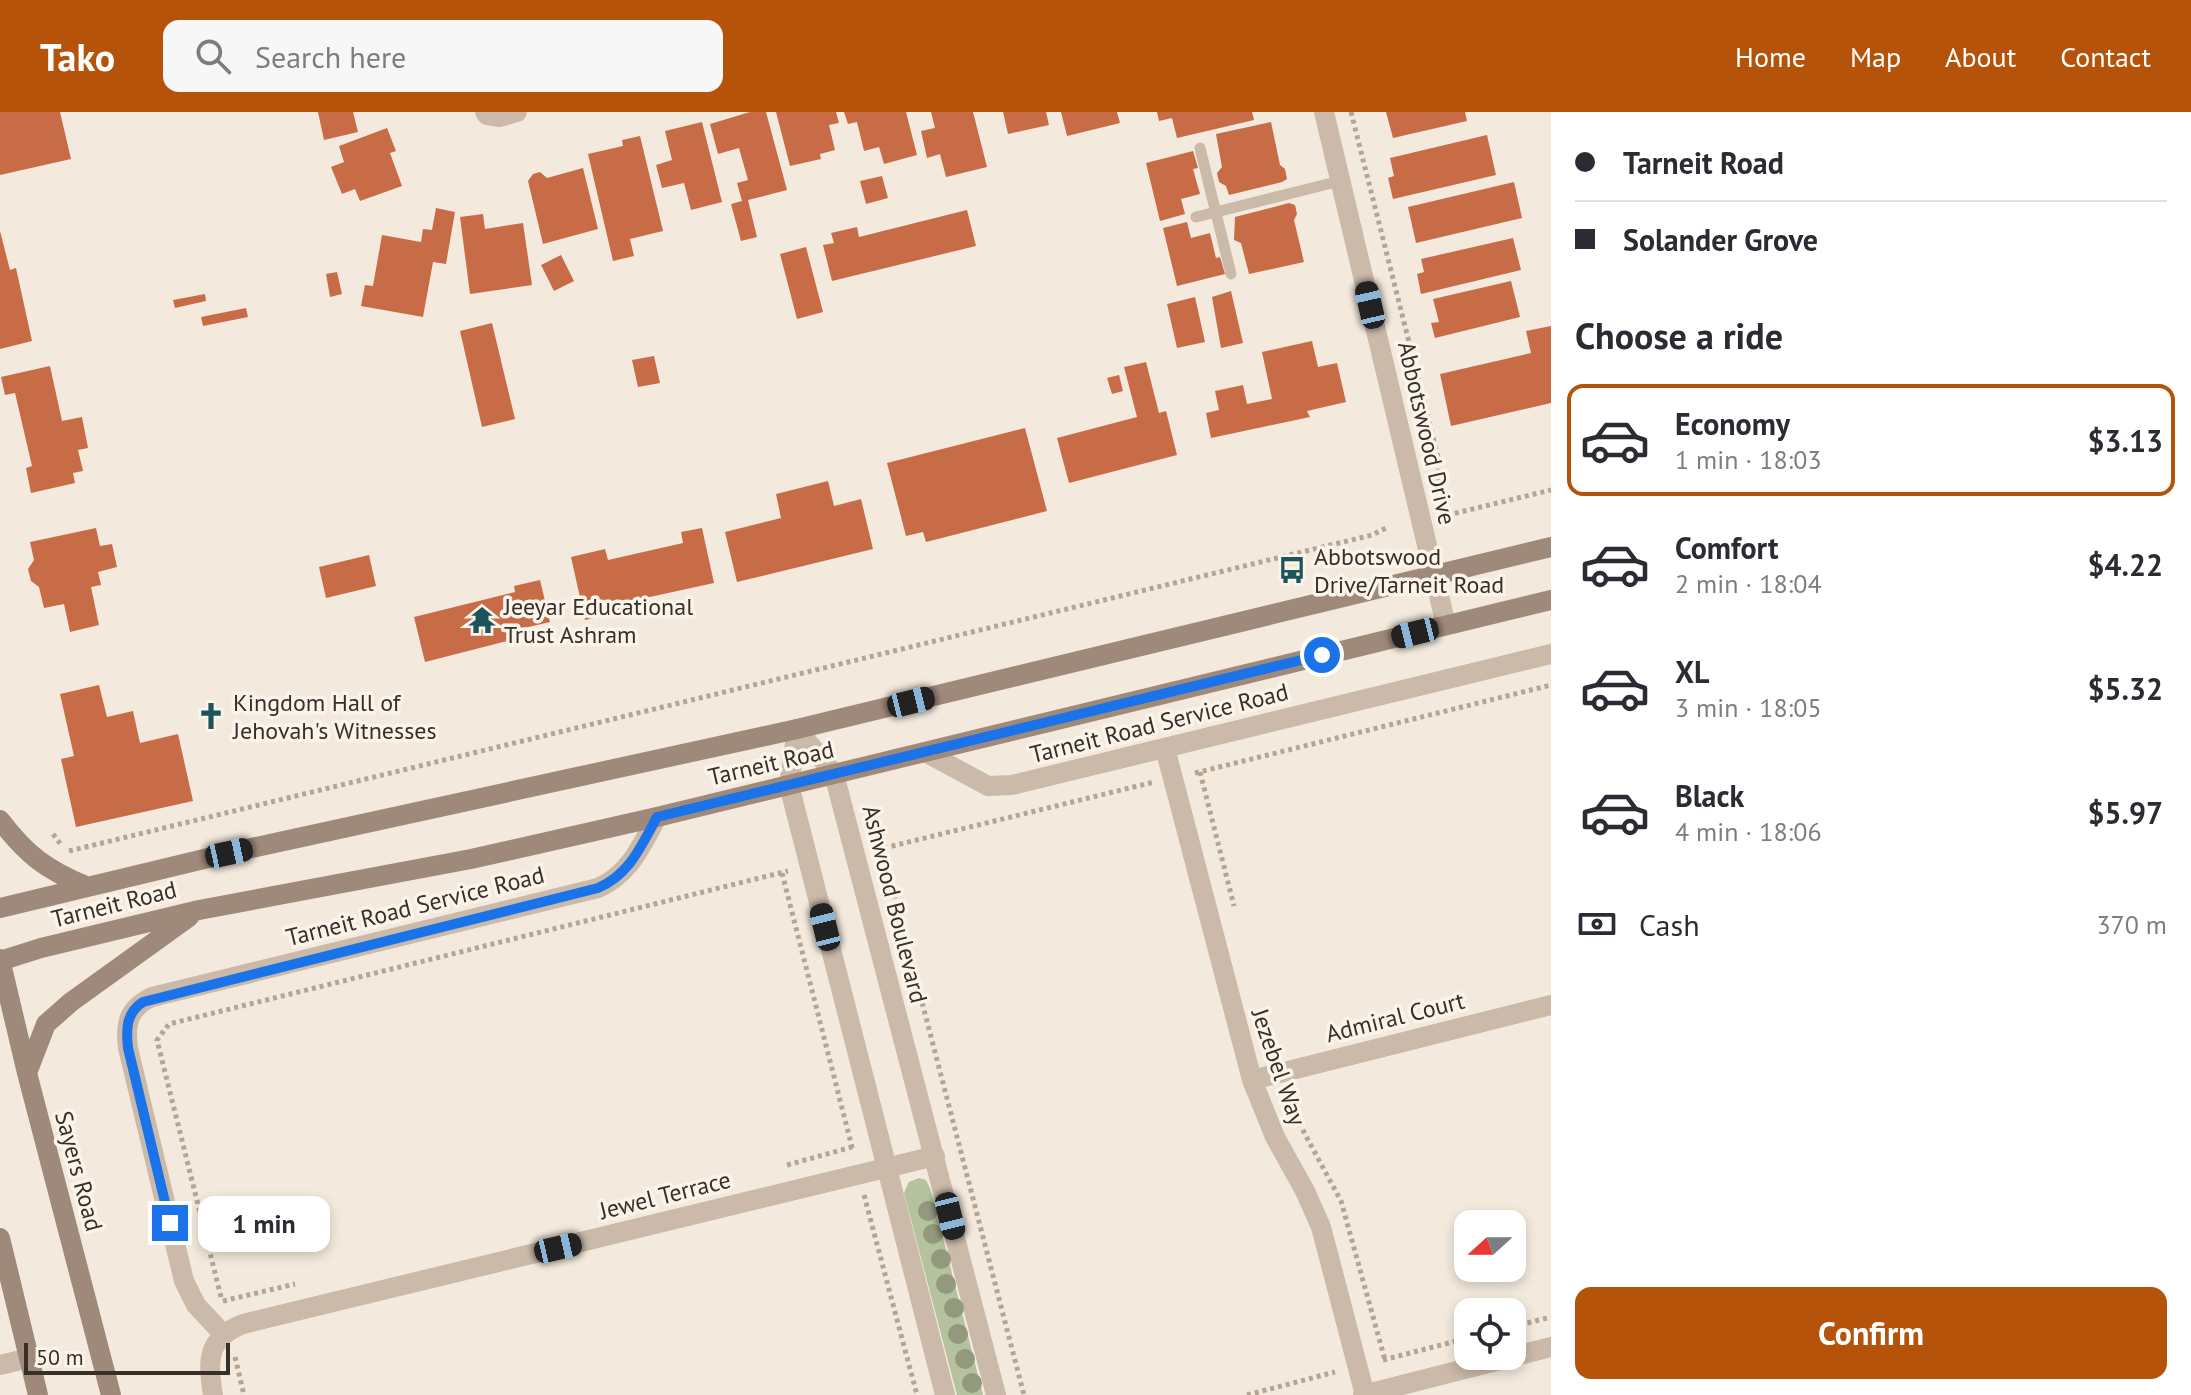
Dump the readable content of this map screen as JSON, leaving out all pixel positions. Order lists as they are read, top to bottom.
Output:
{
  "streets": {
    "main road": ["Tarneit Road", "Sayers Road"],
    "street": [
      "Abbotswood Drive",
      "Tarneit Road Service Road",
      "Ashwood Boulevard",
      "Admiral Court",
      "Jezebel Way",
      "Jewel Terrace"
    ]
  },
  "crossings": [
    ["Abbotswood Drive", "Tarneit Road"],
    ["Tarneit Road Service Road", "Tarneit Road"],
    ["Tarneit Road Service Road", "Jezebel Way"],
    ["Tarneit Road Service Road", "Jewel Terrace"],
    ["Tarneit Road", "Ashwood Boulevard"],
    ["Tarneit Road", "Sayers Road"],
    ["Ashwood Boulevard", "Jewel Terrace"],
    ["Admiral Court", "Jezebel Way"]
  ],
  "places": {
    "bus stop": ["Abbotswood Drive/Tarneit Road"],
    "temple": ["Jeeyar Educational Trust Ashram"],
    "church": ["Kingdom Hall of Jehovah's Witnesses"]
  },
  "scale_bar": "50 m",
  "north": "left",
  "page": {
    "header": "Tako",
    "search": "Search here",
    "nav": [
      "Home",
      "Map",
      "About",
      "Contact"
    ],
    "banner": ["Tarneit Road", "Solander Grove"],
    "heading": "Choose a ride",
    "list": [
      {
        "name": "Economy",
        "note": "1 min · 18:03",
        "value": "$3.13"
      },
      {
        "name": "Comfort",
        "note": "2 min · 18:04",
        "value": "$4.22"
      },
      {
        "name": "XL",
        "note": "3 min · 18:05",
        "value": "$5.32"
      },
      {
        "name": "Black",
        "note": "4 min · 18:06",
        "value": "$5.97"
      }
    ],
    "pay": ["Cash", "370 m"],
    "bubble": "1 min",
    "buttons": "Confirm",
    "scale": "50 m"
  }
}
